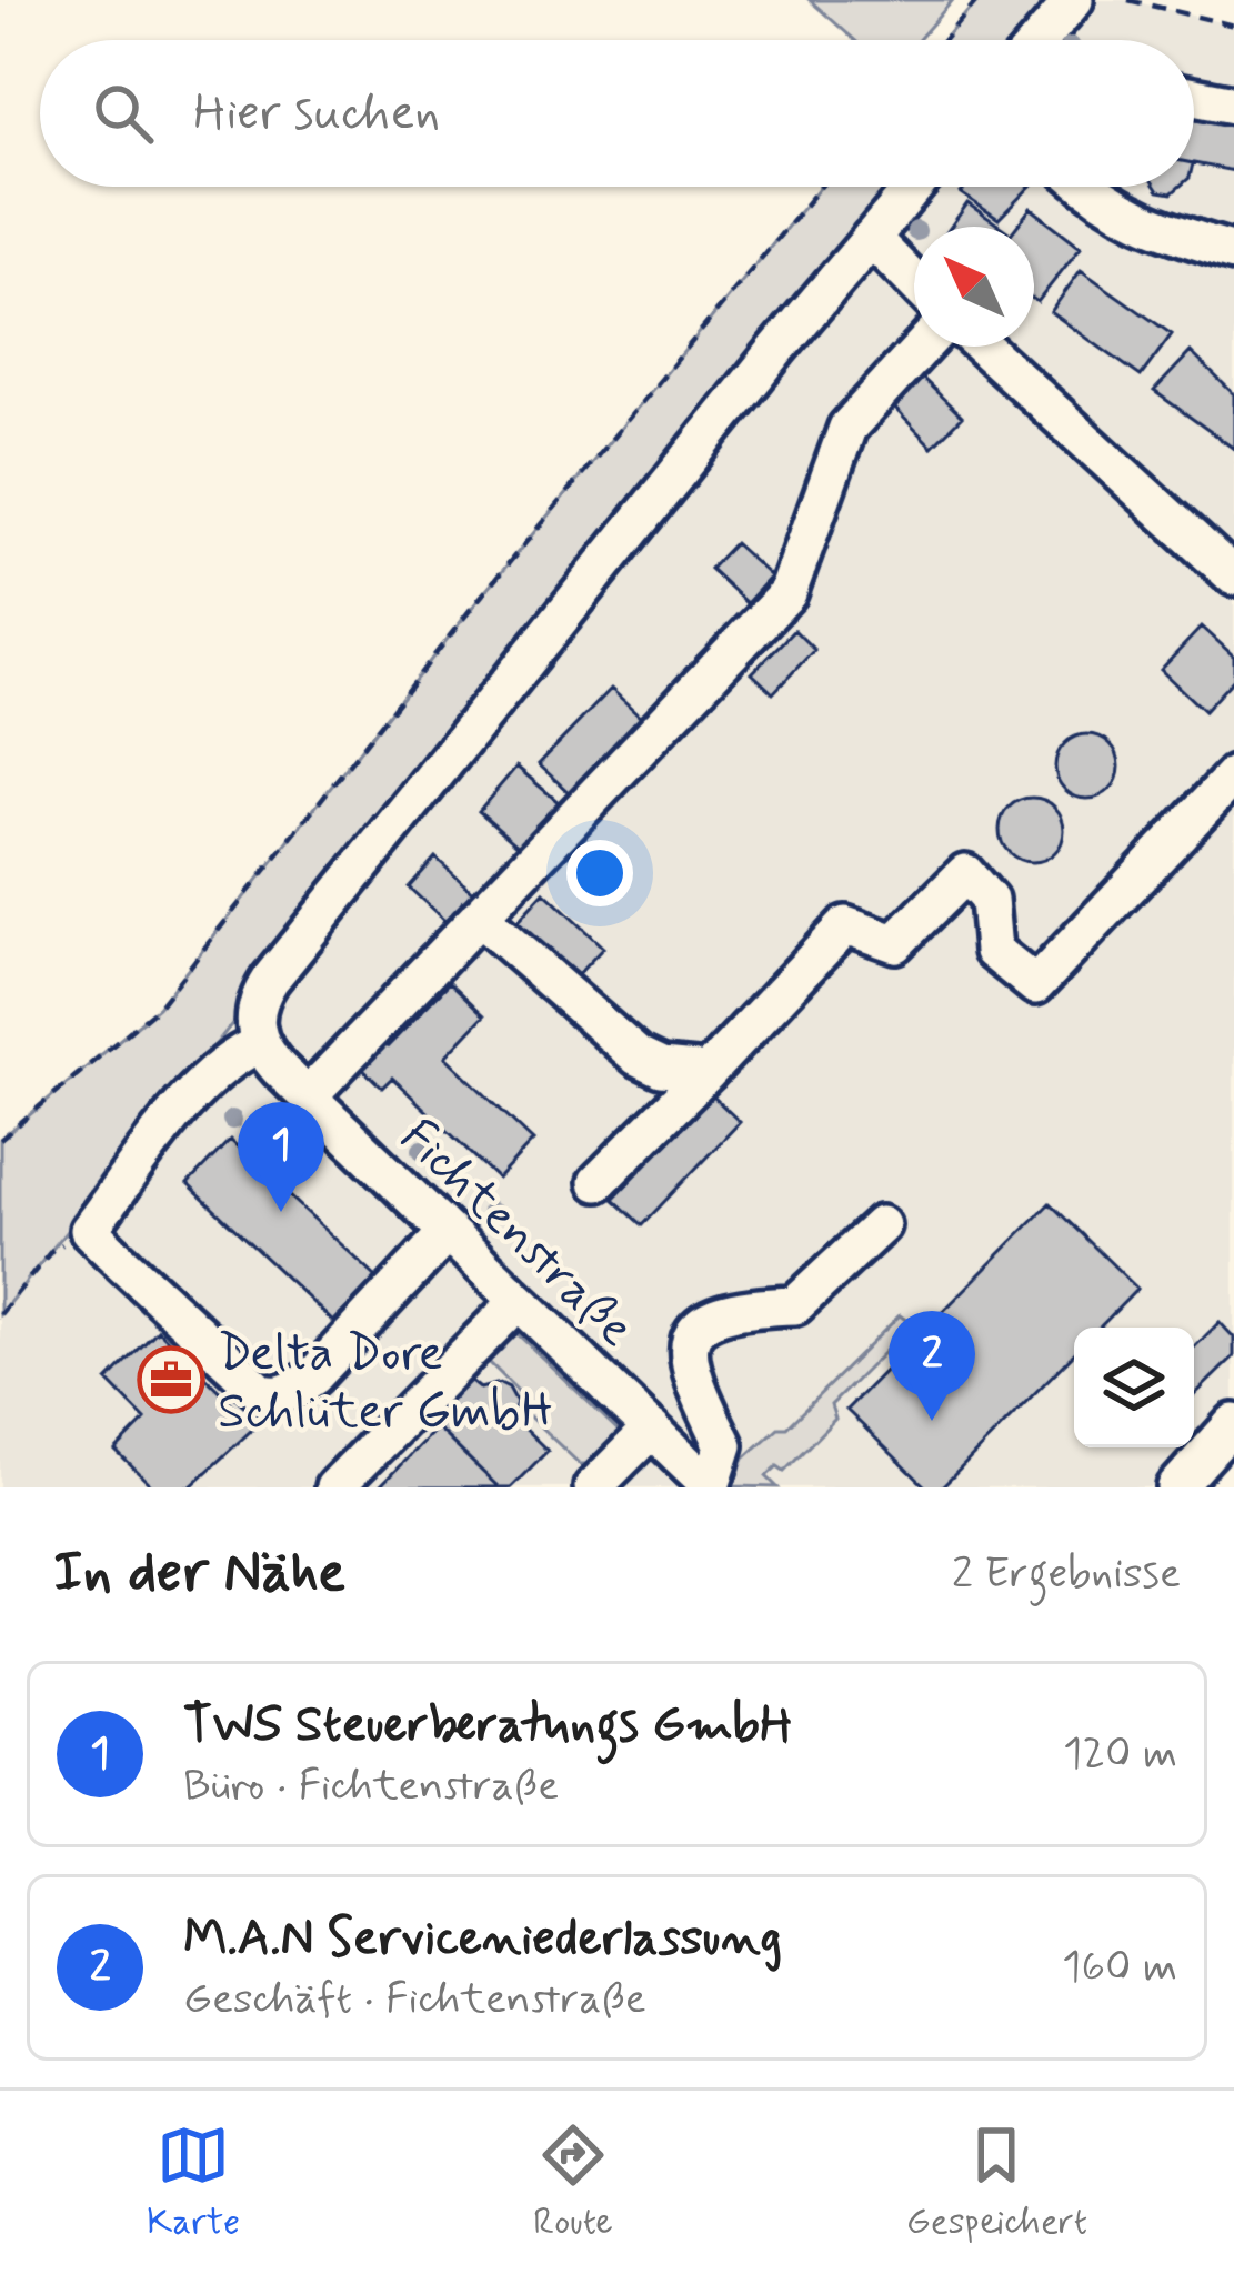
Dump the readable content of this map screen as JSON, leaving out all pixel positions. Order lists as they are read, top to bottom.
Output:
{
  "streets": {
    "street": ["Fichtenstraße"]
  },
  "places": {
    "office": ["Delta Dore Schlüter GmbH"]
  },
  "north": "top left",
  "page": {
    "search": "Hier suchen",
    "pins": ["1", "2"],
    "heading": ["In der Nähe", "2 Ergebnisse"],
    "list": [
      {
        "mark": "1",
        "name": "TWS Steuerberatungs GmbH",
        "note": "Büro · Fichtenstraße",
        "value": "120 m"
      },
      {
        "mark": "2",
        "name": "M.A.N Serviceniederlassung",
        "note": "Geschäft · Fichtenstraße",
        "value": "160 m"
      }
    ],
    "nav": ["Karte", "Route", "Gespeichert"]
  }
}
